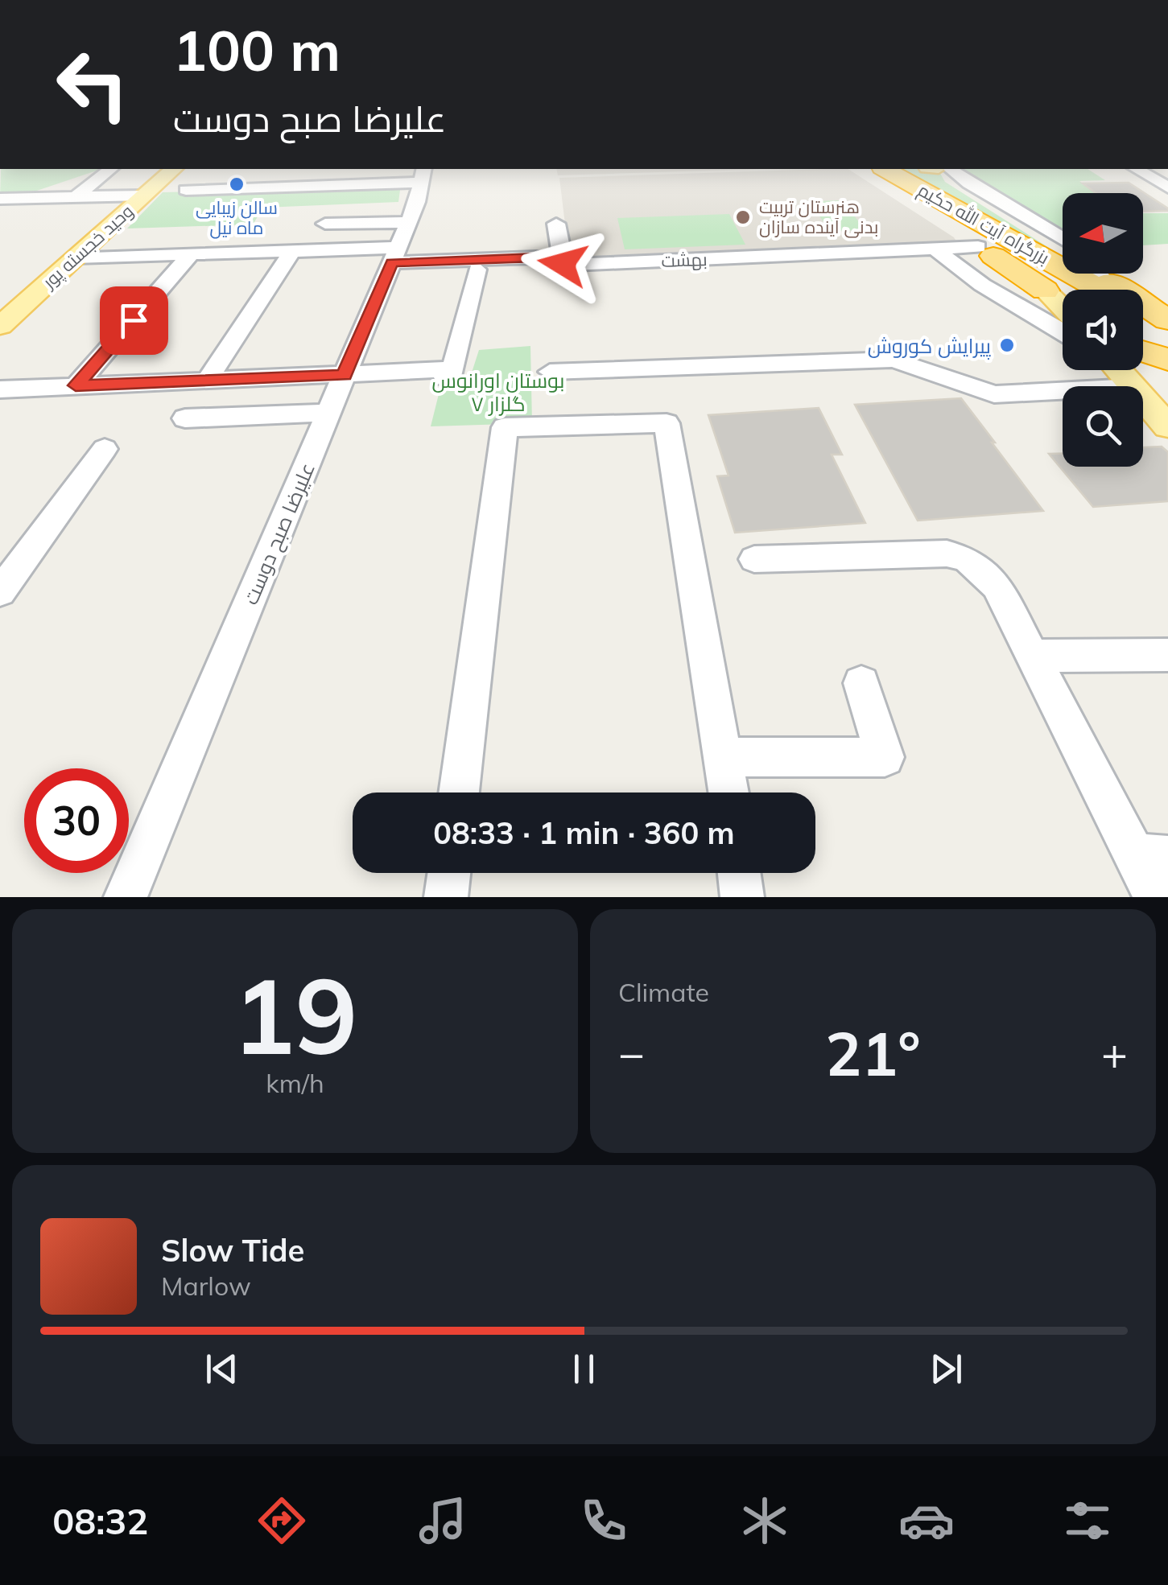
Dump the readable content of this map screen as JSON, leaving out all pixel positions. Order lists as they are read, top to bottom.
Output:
{
  "streets": {
    "highway": ["بزرگراه آیت الله حکیم"],
    "main road": ["وحید خجسته پور"],
    "street": ["بهشت", "علیرضا صبح دوست"]
  },
  "crossings": [
    ["بهشت", "علیرضا صبح دوست"]
  ],
  "parks": ["بوستان اورانوس گلزار ۷"],
  "places": ["سالن زیبایی ماه نیل", "هنرستان تربیت بدنی آینده سازان", "پیرایش کوروش"],
  "north": "left",
  "page": {
    "turn": ["100 m", "علیرضا صبح دوست"],
    "limit": "30",
    "trip": "08:33 · 1 min · 360 m",
    "tile": [
      ["19", "km/h"],
      "Climate"
    ],
    "heat": ["−", "21°", "+"],
    "song": ["Slow Tide", "Marlow"],
    "tabs": "08:32"
  }
}
